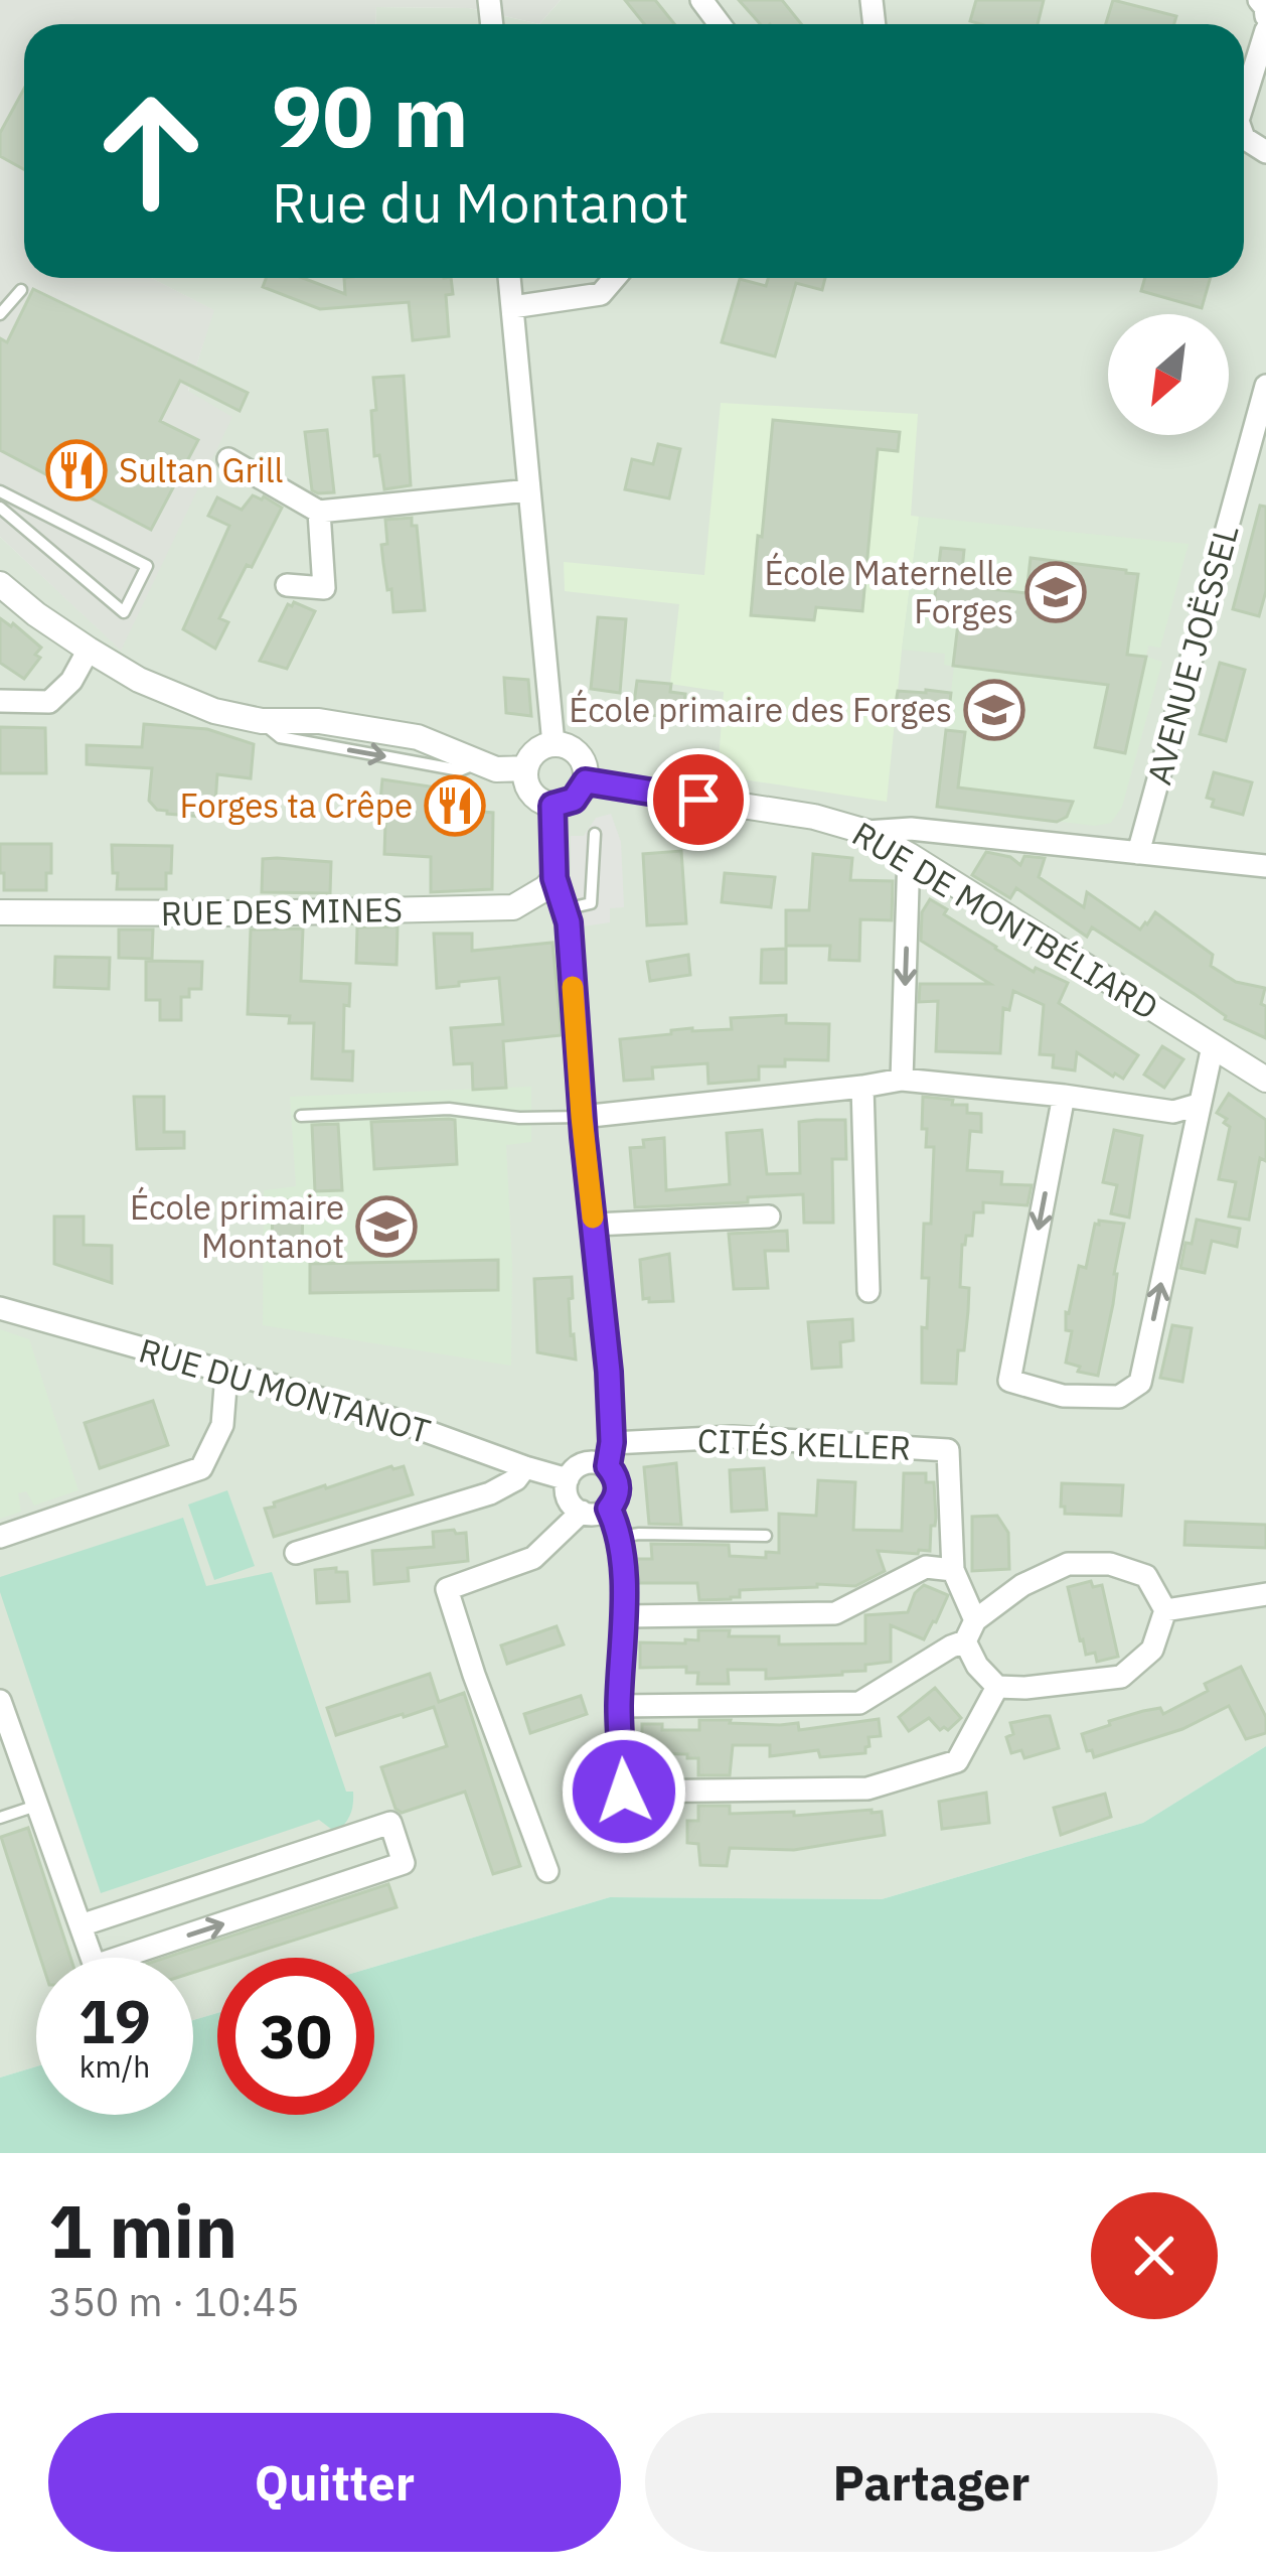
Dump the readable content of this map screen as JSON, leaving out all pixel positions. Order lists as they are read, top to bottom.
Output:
{
  "streets": {
    "street": [
      "AVENUE JOËSSEL",
      "RUE DES MINES",
      "RUE DE MONTBÉLIARD",
      "RUE DU MONTANOT",
      "CITÉS KELLER"
    ]
  },
  "places": {
    "restaurant": ["Sultan Grill", "Forges ta Crêpe"],
    "school or university": ["École Maternelle Forges", "École primaire des Forges", "École primaire Montanot"]
  },
  "north": "bottom left",
  "page": {
    "turn": ["90 m", "Rue du Montanot"],
    "speed": "19 km/h",
    "limit": "30",
    "heading": ["1 min", "350 m · 10:45"],
    "buttons": ["Quitter", "Partager"]
  }
}
